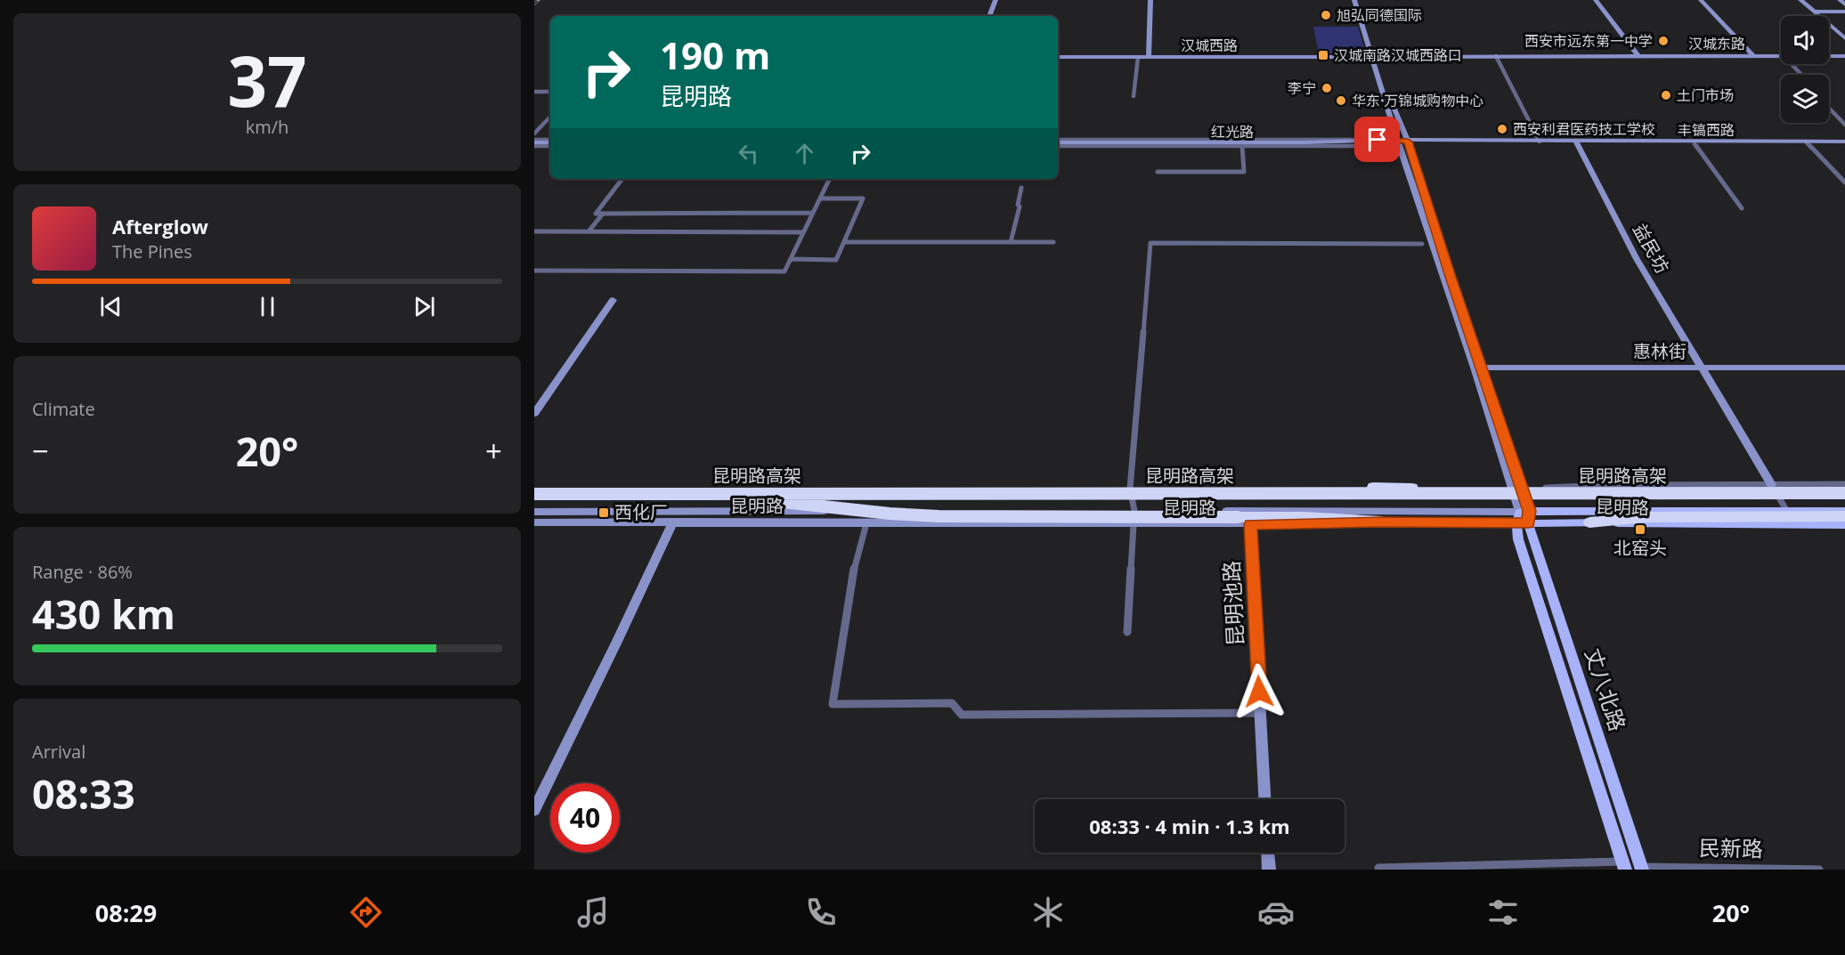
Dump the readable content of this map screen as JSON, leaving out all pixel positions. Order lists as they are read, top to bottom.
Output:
{
  "streets": {
    "highway": ["昆明路高架"],
    "main road": [
      "汉城东路",
      "汉城西路",
      "丰镐西路",
      "红光路",
      "益民坊",
      "惠林街",
      "昆明路",
      "昆明池路",
      "丈八北路"
    ],
    "street": ["民新路"]
  },
  "crossings": [
    ["汉城东路", "汉城西路"],
    ["丰镐西路", "红光路"],
    ["丰镐西路", "益民坊"],
    ["益民坊", "惠林街"],
    ["益民坊", "昆明路"],
    ["昆明路", "昆明池路"],
    ["昆明路", "丈八北路"],
    ["丈八北路", "民新路"]
  ],
  "places": {
    "other": [
      "旭弘同德国际",
      "西安市远东第一中学",
      "李宁",
      "土门市场",
      "华东·万锦城购物中心",
      "西安利君医药技工学校"
    ],
    "transit": ["汉城南路汉城西路口", "西化厂", "北窑头"]
  },
  "page": {
    "tile": [
      ["37", "km/h"],
      "Climate",
      ["Range · 86%", "430 km"],
      ["Arrival", "08:33"]
    ],
    "turn": ["190 m", "昆明路"],
    "song": ["Afterglow", "The Pines"],
    "heat": ["−", "20°", "+"],
    "limit": "40",
    "trip": "08:33 · 4 min · 1.3 km",
    "tabs": ["08:29", "20°"]
  }
}
